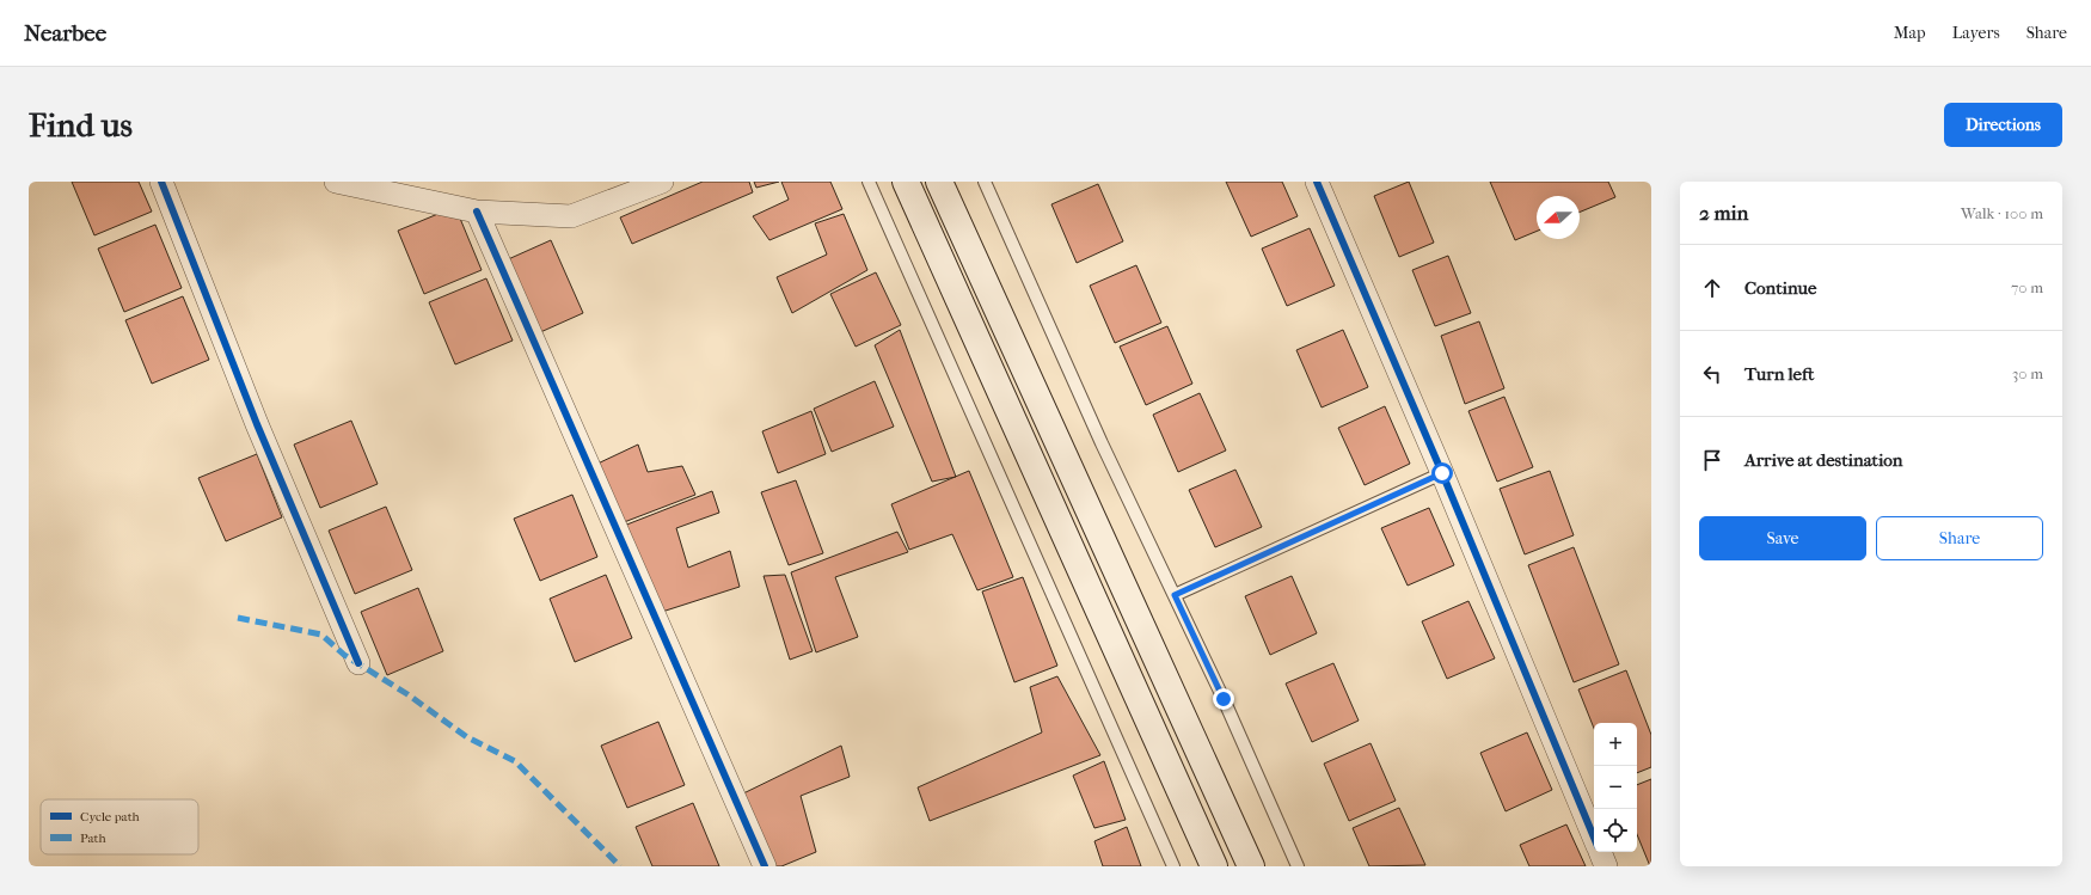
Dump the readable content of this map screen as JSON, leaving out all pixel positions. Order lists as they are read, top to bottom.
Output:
{
  "legend": ["Cycle path", "Path"],
  "north": "left",
  "page": {
    "header": "Nearbee",
    "nav": ["Map", "Layers", "Share"],
    "buttons": [
      "Directions",
      ["Save", "Share"]
    ],
    "title": "Find us",
    "heading": ["2 min", "Walk · 100 m"],
    "list": [
      ["Continue", "70 m"],
      ["Turn left", "30 m"],
      "Arrive at destination"
    ],
    "map_buttons": ["+", "−"]
  }
}
